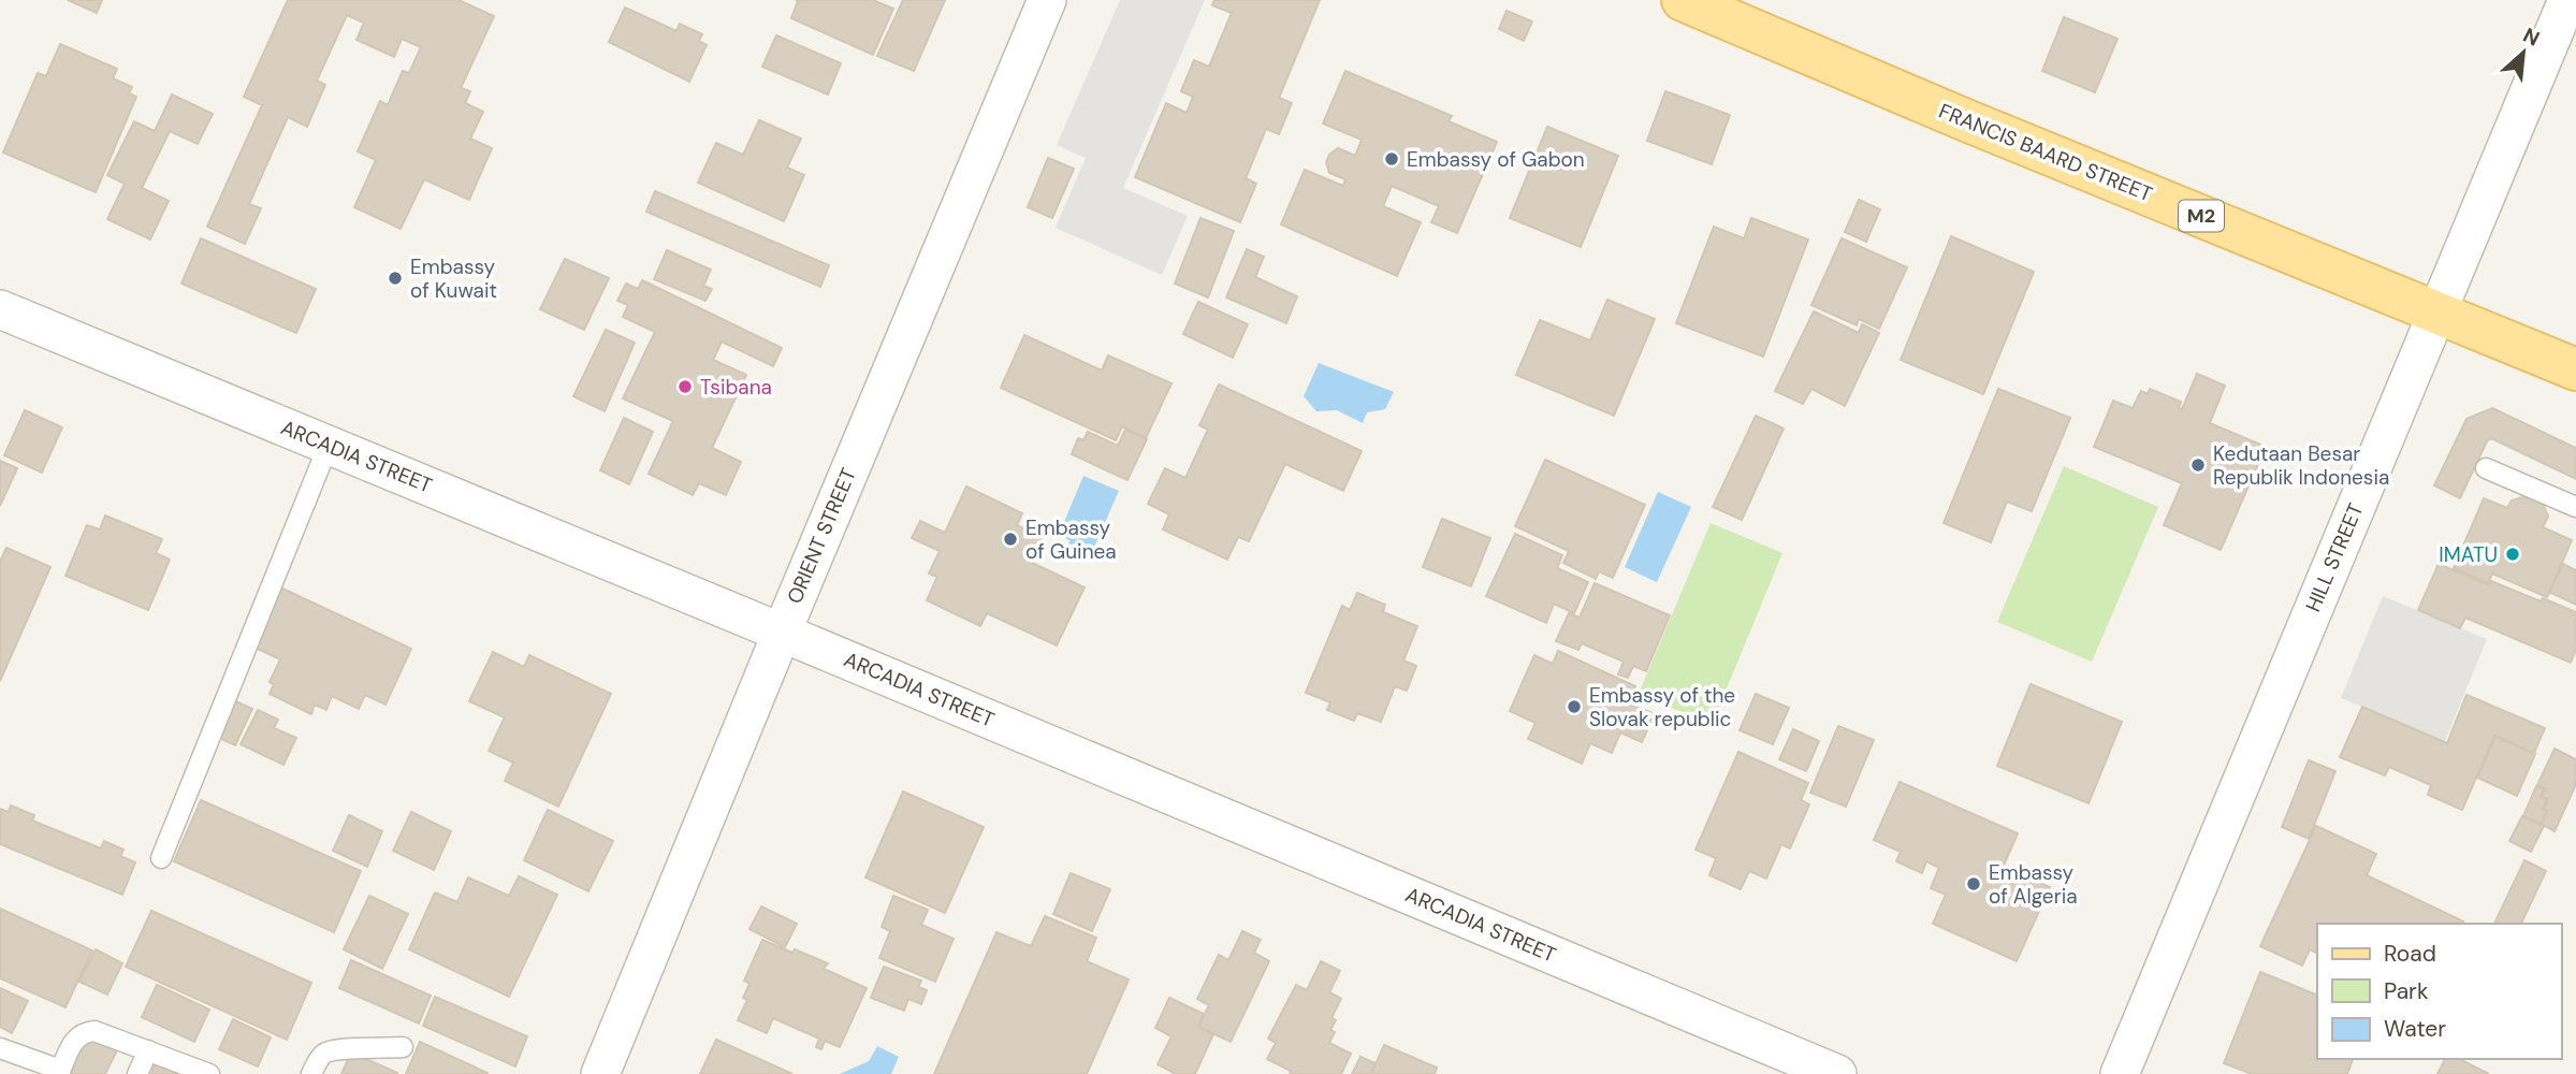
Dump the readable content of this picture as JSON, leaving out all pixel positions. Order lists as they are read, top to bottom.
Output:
{
  "streets": {
    "main road": ["FRANCIS BAARD STREET", "M2"],
    "street": ["ARCADIA STREET", "ORIENT STREET", "HILL STREET"]
  },
  "crossings": [
    ["FRANCIS BAARD STREET", "HILL STREET"],
    ["ARCADIA STREET", "ORIENT STREET"]
  ],
  "places": [
    "Embassy of Gabon",
    "Embassy of Kuwait",
    "Tsibana",
    "Kedutaan Besar Republik Indonesia",
    "Embassy of Guinea",
    "IMATU",
    "Embassy of the Slovak republic",
    "Embassy of Algeria"
  ],
  "legend": ["Road", "Park", "Water"],
  "north": "top right"
}
